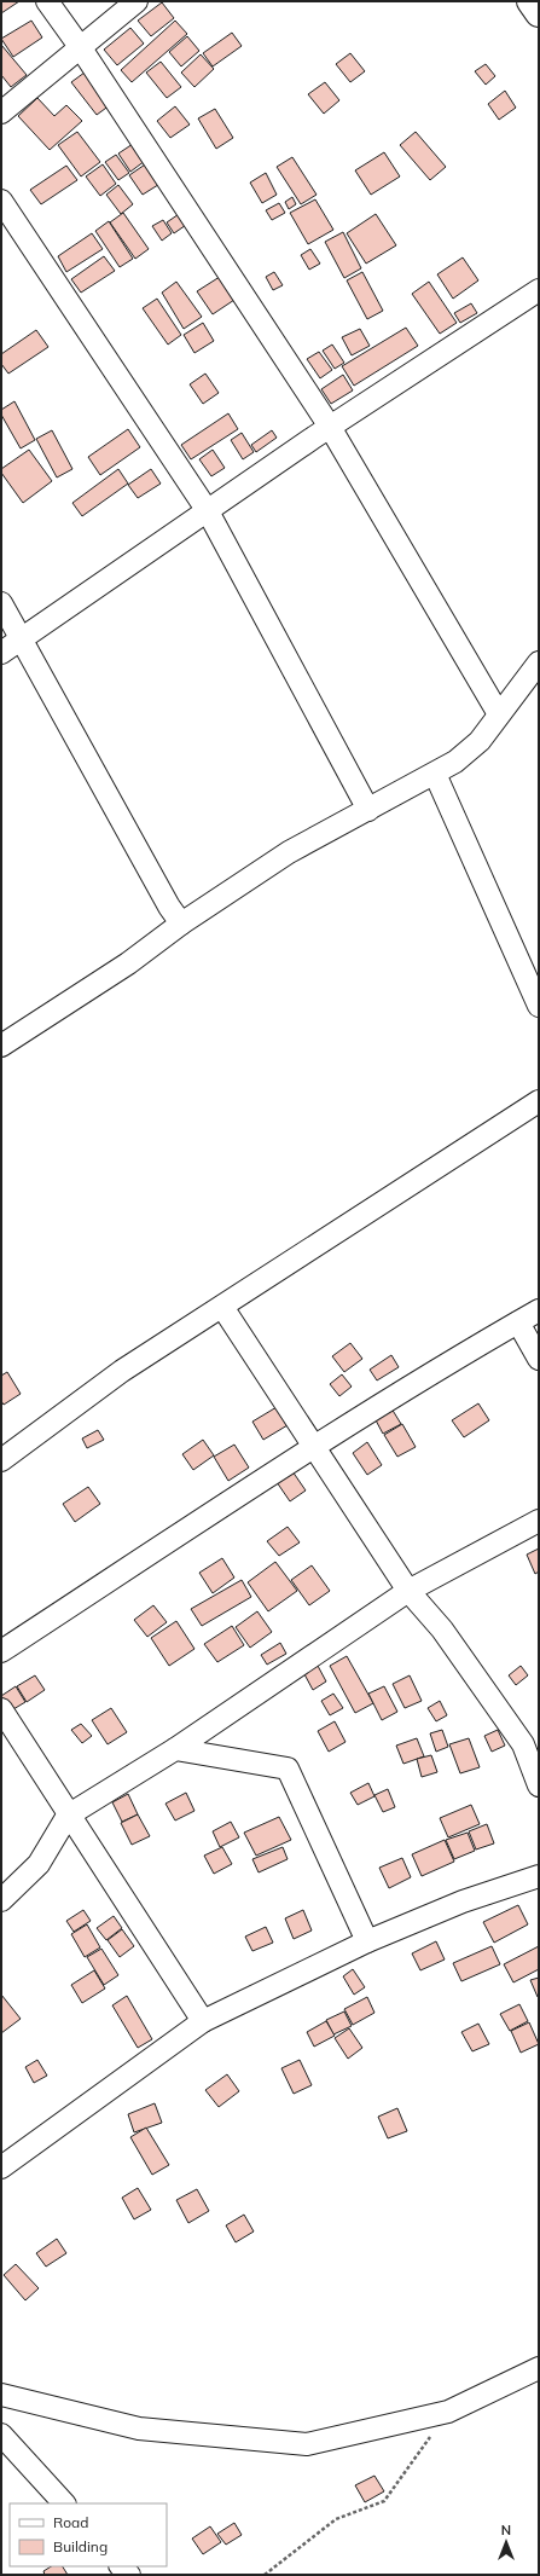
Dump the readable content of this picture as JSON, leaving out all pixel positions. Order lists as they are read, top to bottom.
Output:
{
  "legend": ["Road", "Building"],
  "north": "top"
}
